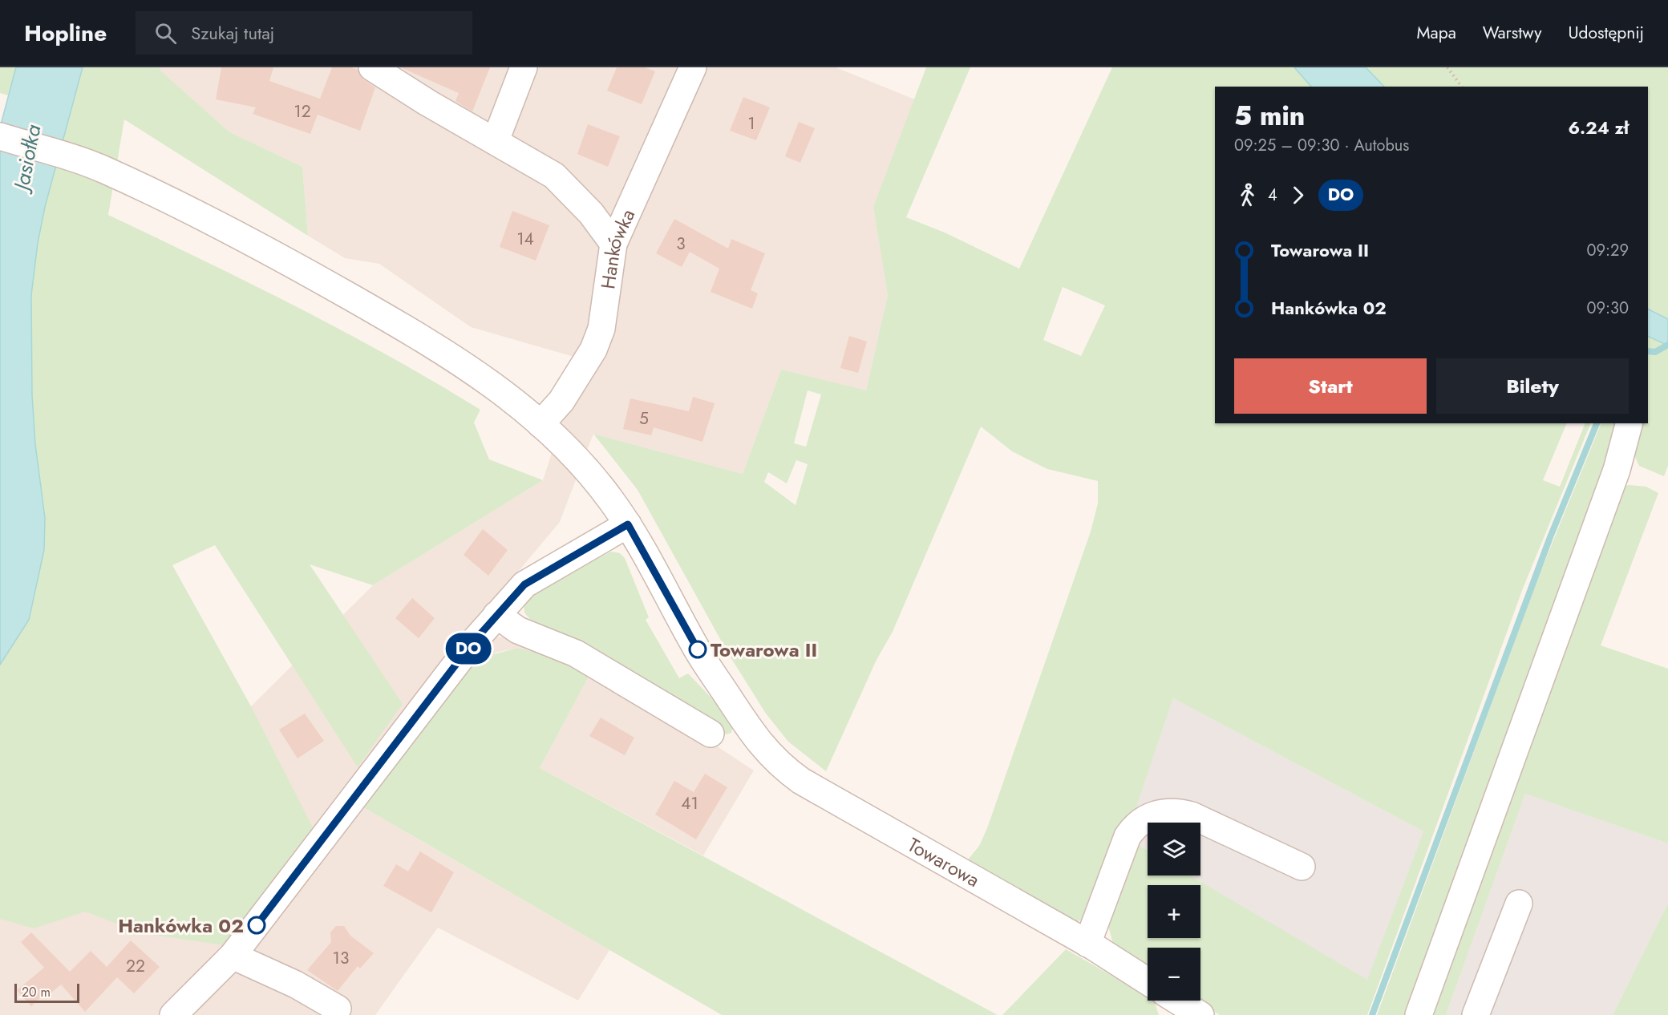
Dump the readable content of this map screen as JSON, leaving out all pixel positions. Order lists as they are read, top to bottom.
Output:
{
  "streets": {
    "street": ["Hankówka", "Towarowa"]
  },
  "crossings": [
    ["Hankówka", "Towarowa"]
  ],
  "water": ["Jasiołka"],
  "places": ["Towarowa II", "Hankówka 02"],
  "lines": ["bus line DO"],
  "house_numbers": [
    "12",
    "1",
    "14",
    "3",
    "5",
    "41",
    "13",
    "22"
  ],
  "scale_bar": "20 m",
  "page": {
    "header": "Hopline",
    "search": "Szukaj tutaj",
    "nav": ["Mapa", "Warstwy", "Udostępnij"],
    "on_map": "DO",
    "heading": ["5 min", "09:25 – 09:30 · Autobus", "6.24 zł"],
    "legs": ["4", "DO"],
    "list": [
      {
        "name": "Towarowa II",
        "value": "09:29"
      },
      {
        "name": "Hankówka 02",
        "value": "09:30"
      }
    ],
    "buttons": ["Start", "Bilety"],
    "map_buttons": ["+", "−"],
    "scale": "20 m"
  }
}
